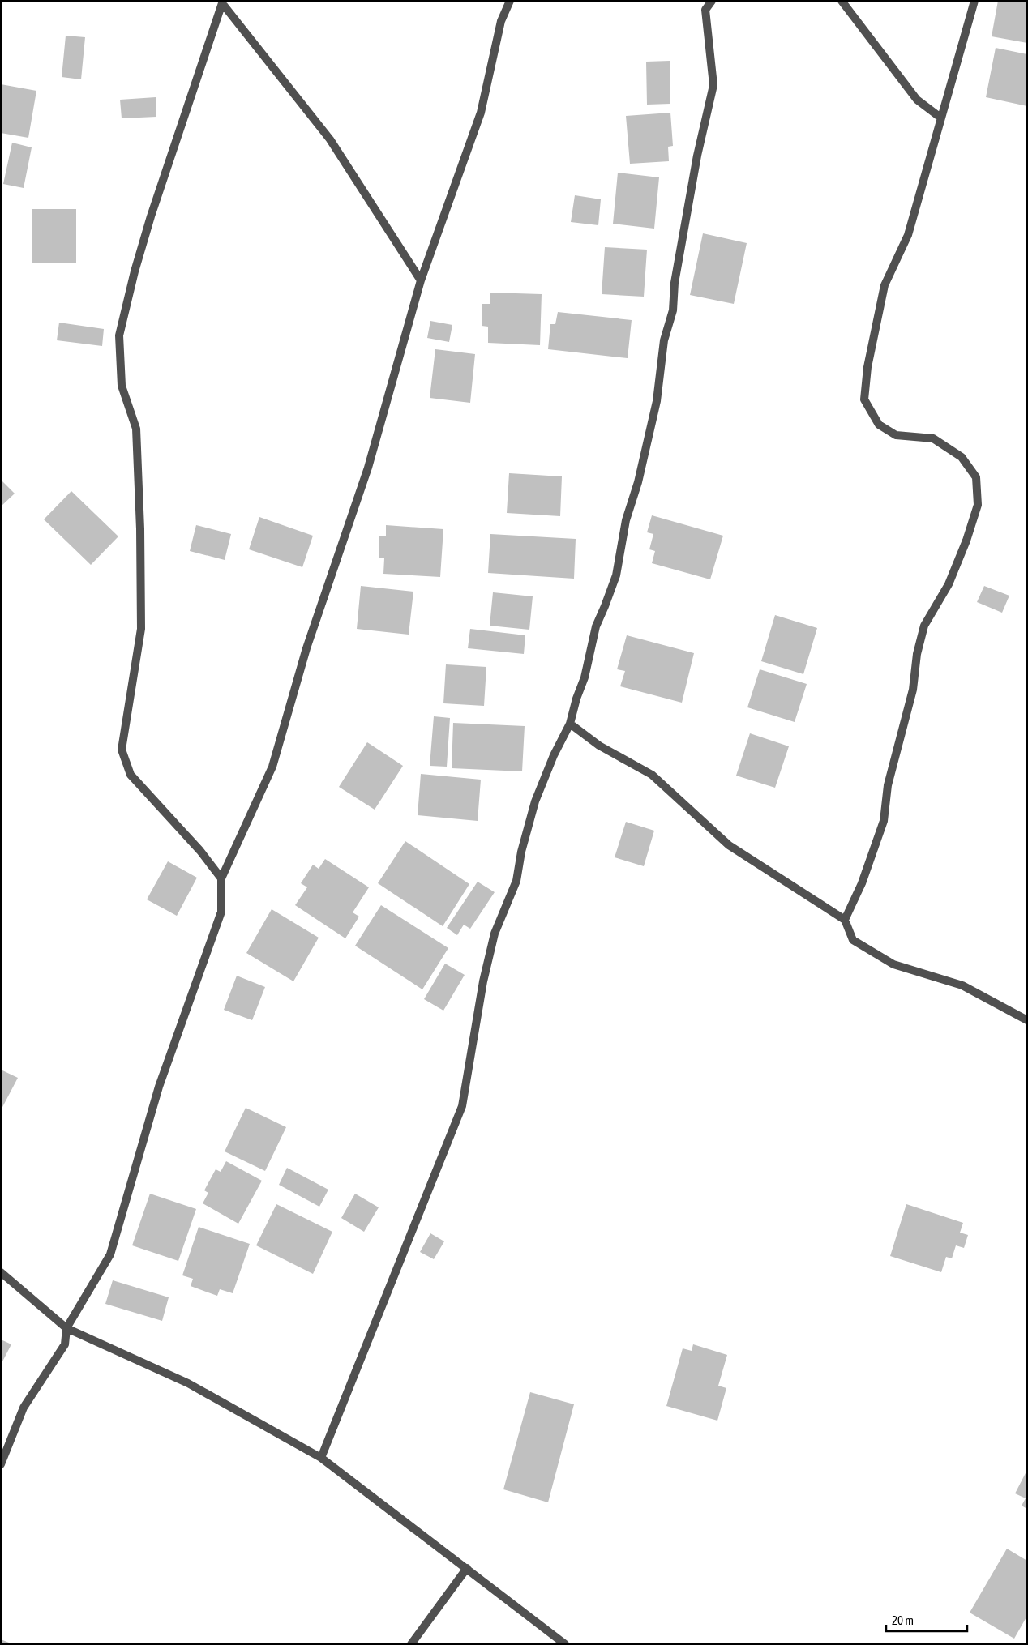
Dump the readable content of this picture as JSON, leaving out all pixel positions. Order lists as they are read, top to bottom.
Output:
{
  "scale_bar": "20 m"
}
